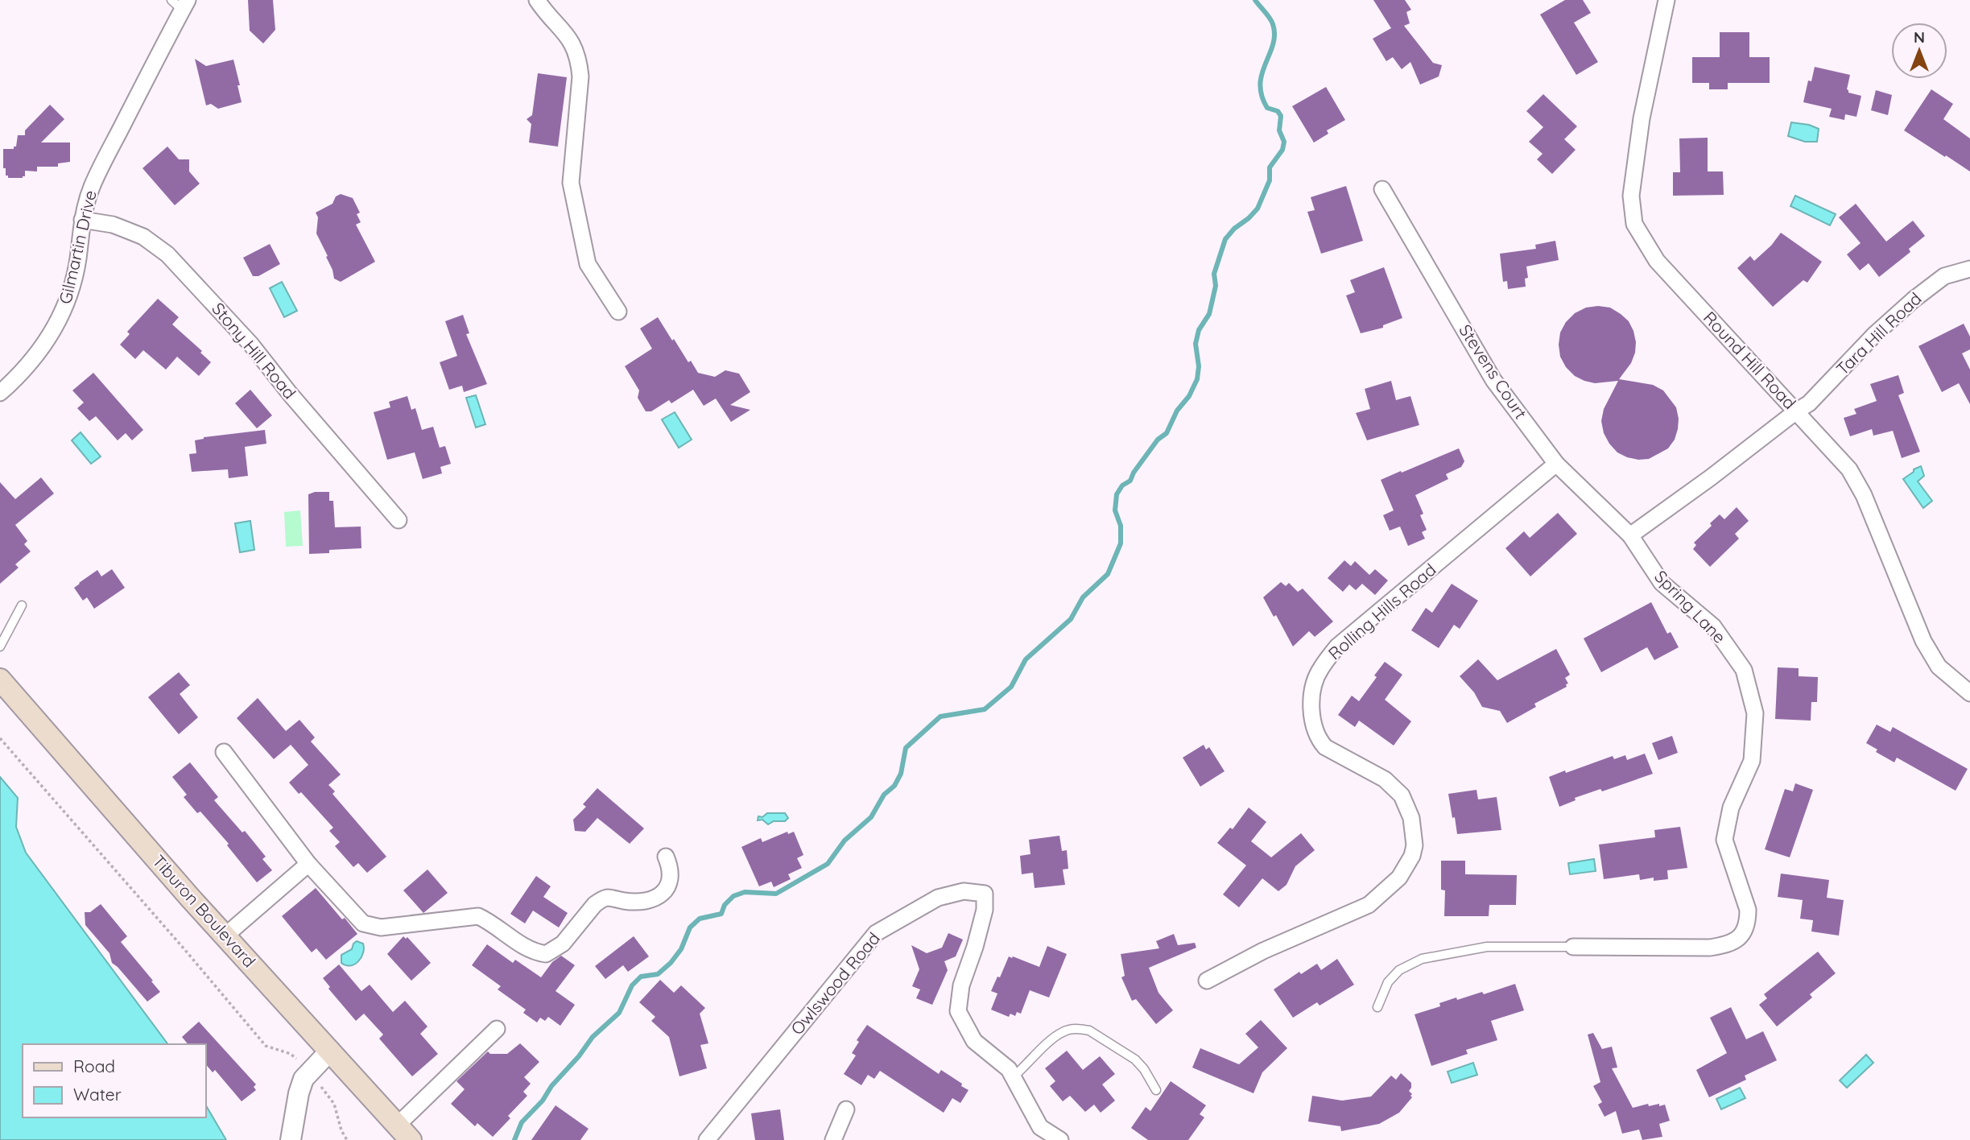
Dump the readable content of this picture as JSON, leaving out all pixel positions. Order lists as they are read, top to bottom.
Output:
{
  "streets": {
    "main road": ["Tiburon Boulevard"],
    "street": [
      "Gilmartin Drive",
      "Tara Hill Road",
      "Stony Hill Road",
      "Round Hill Road",
      "Stevens Court",
      "Spring Lane",
      "Rolling Hills Road",
      "Owlswood Road"
    ]
  },
  "crossings": [
    ["Gilmartin Drive", "Stony Hill Road"],
    ["Tara Hill Road", "Round Hill Road"],
    ["Stevens Court", "Spring Lane"],
    ["Stevens Court", "Rolling Hills Road"]
  ],
  "legend": ["Road", "Water"],
  "north": "top"
}
